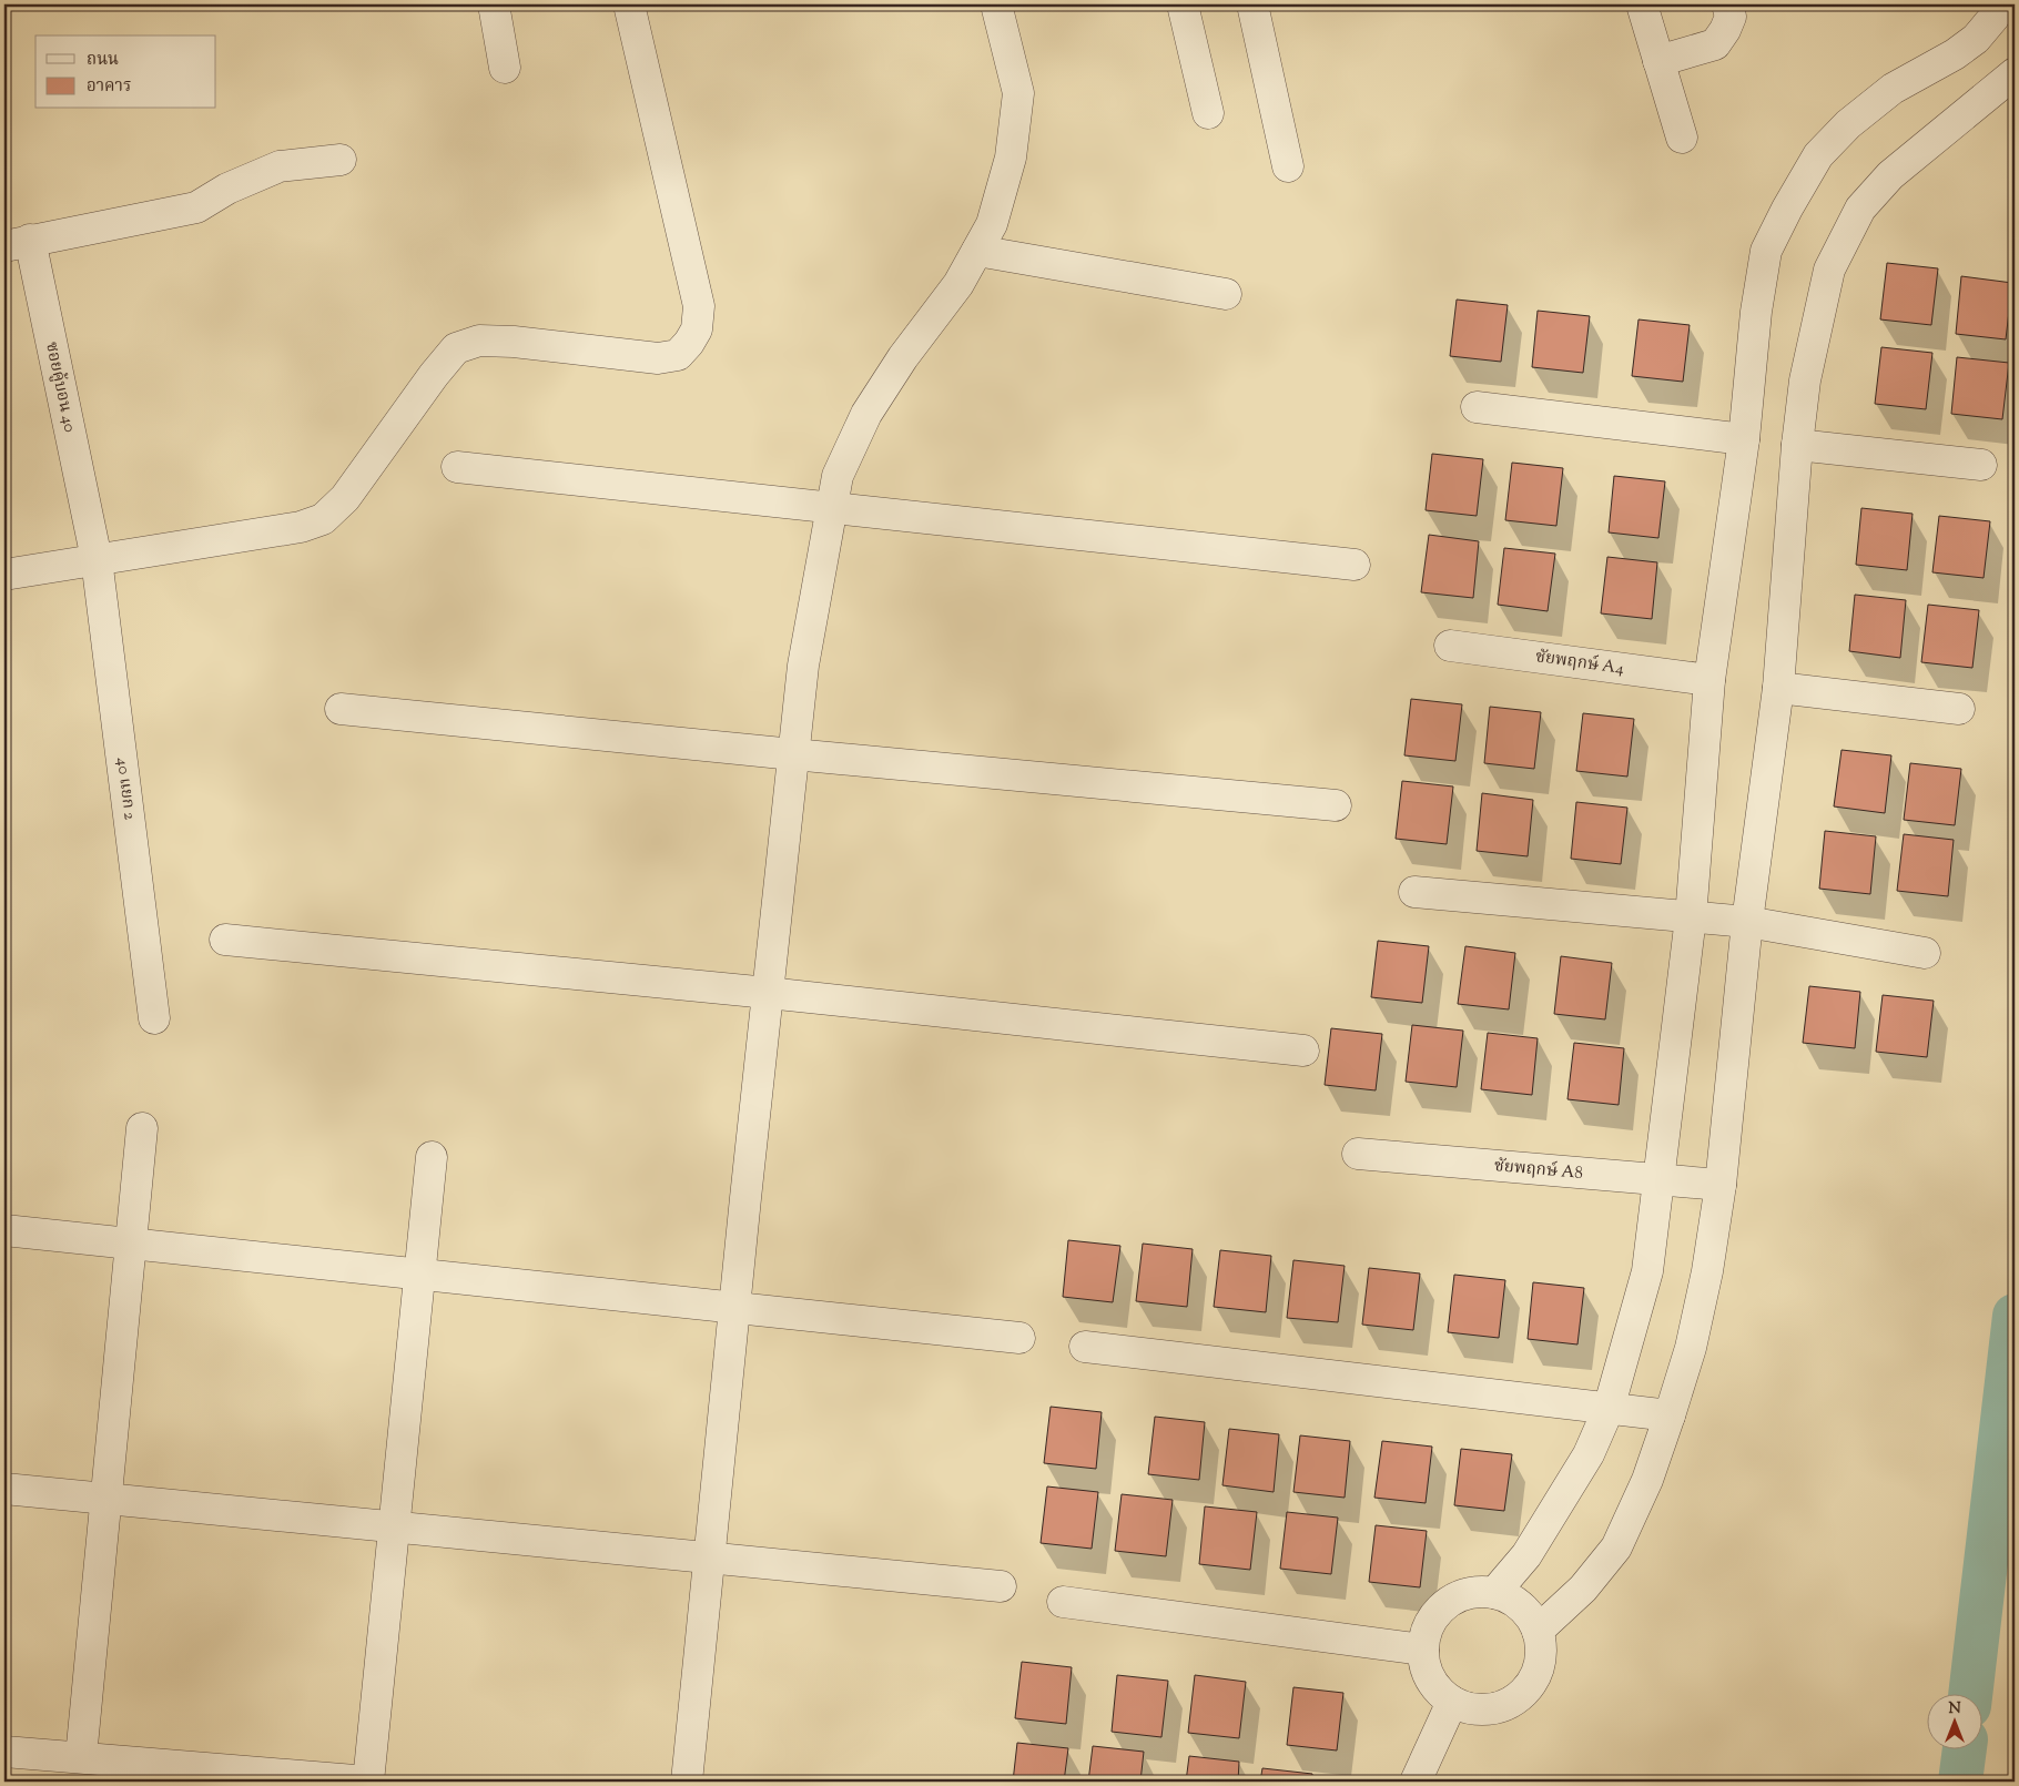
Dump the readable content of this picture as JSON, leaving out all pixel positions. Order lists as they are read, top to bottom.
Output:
{
  "streets": {
    "street": [
      "ซอยคู้บอน 40",
      "ชัยพฤกษ์ A4",
      "40 แยก 2",
      "ชัยพฤกษ์ A8"
    ]
  },
  "crossings": [
    ["ซอยคู้บอน 40", "40 แยก 2"]
  ],
  "legend": ["ถนน", "อาคาร"],
  "north": "top"
}
